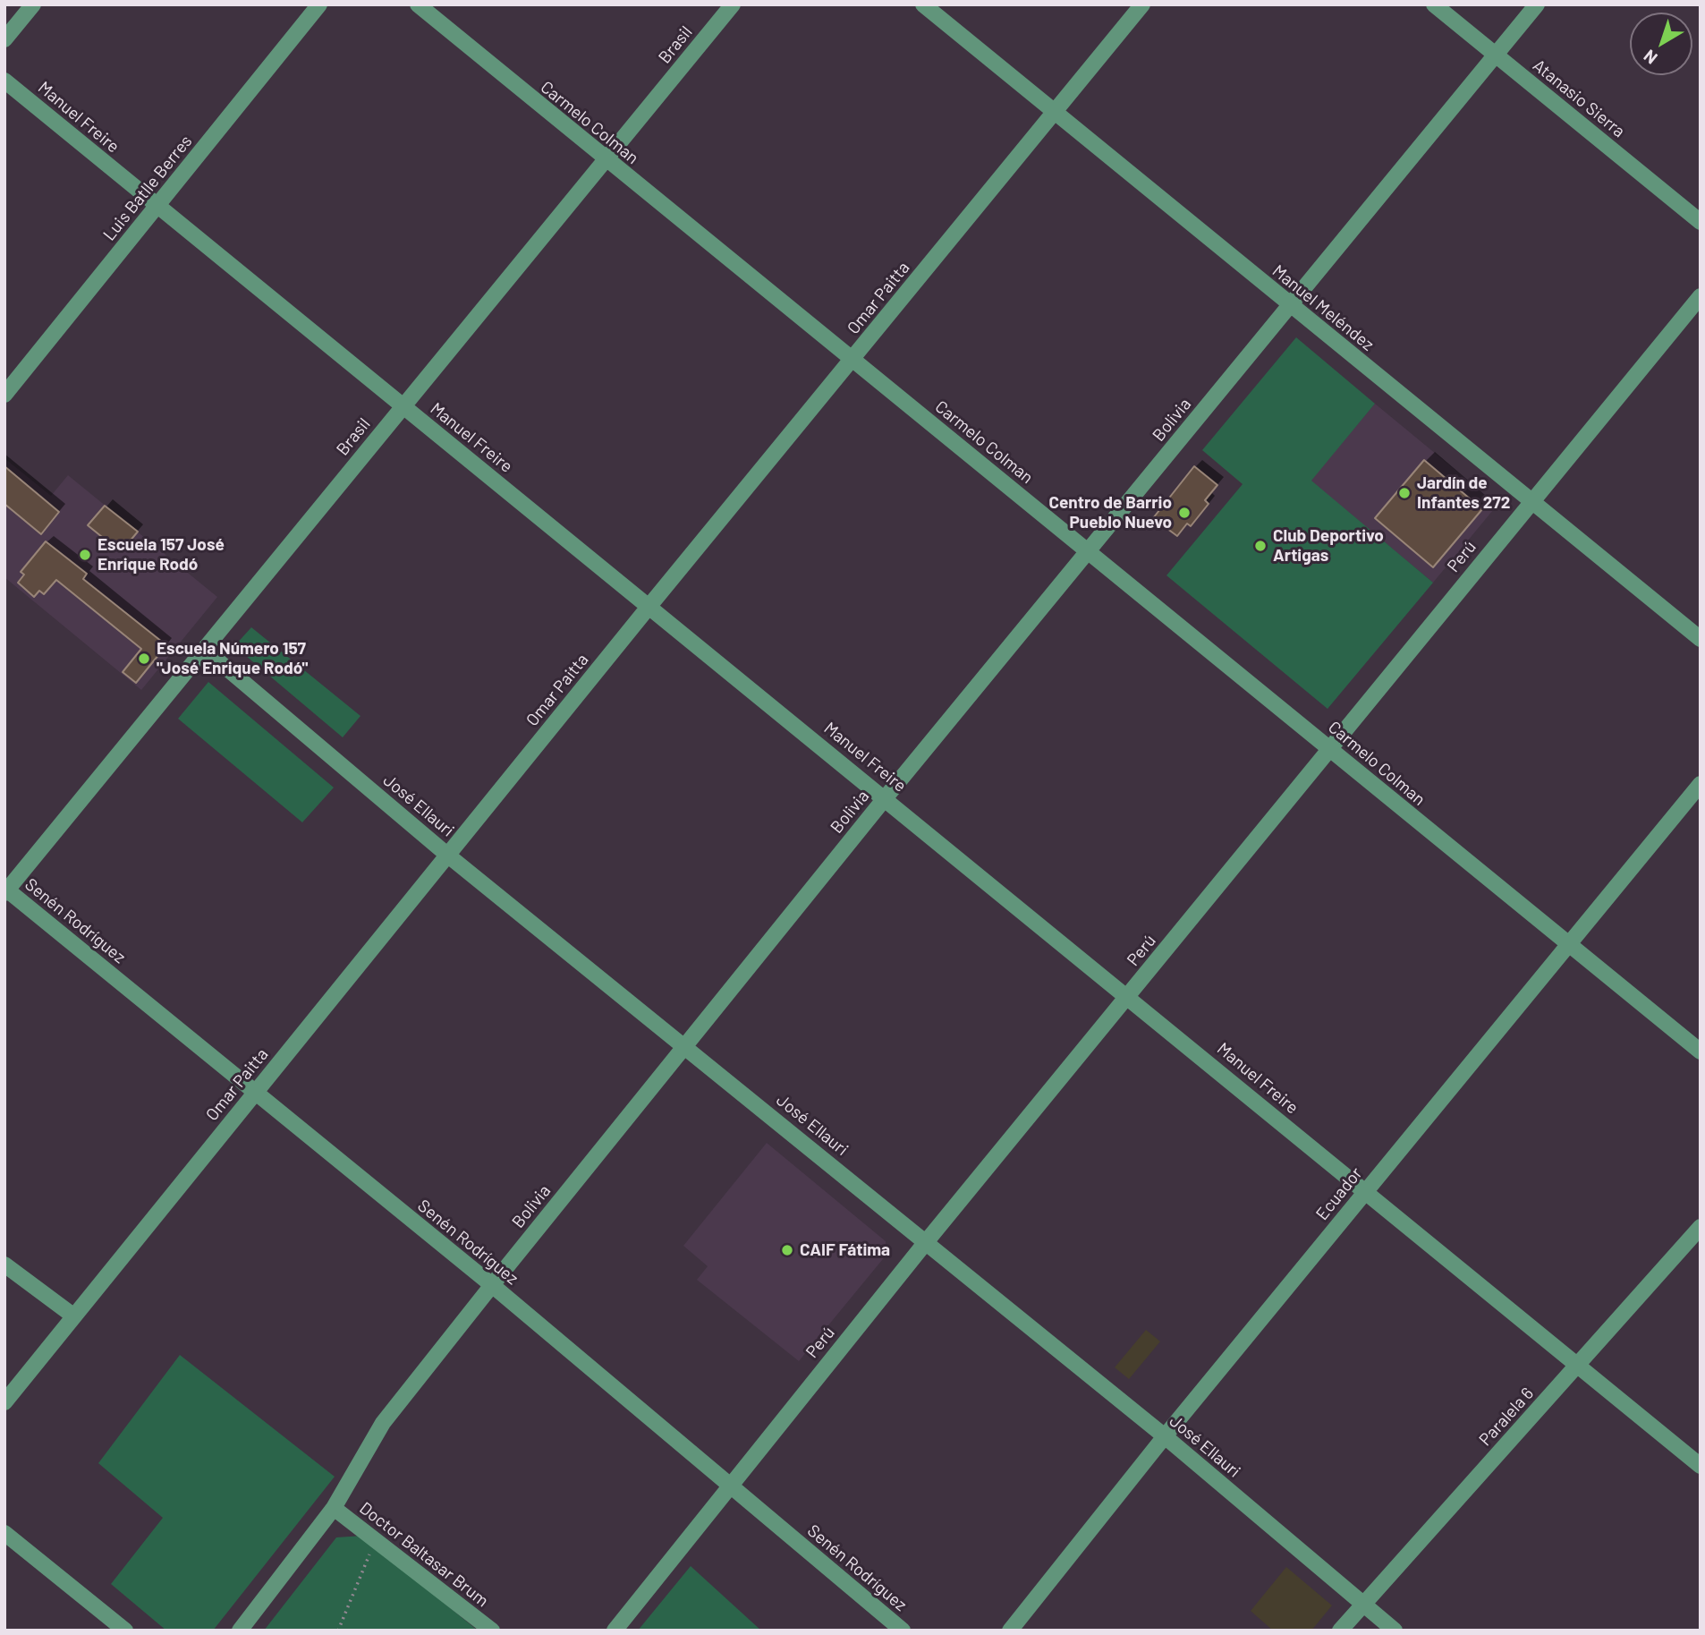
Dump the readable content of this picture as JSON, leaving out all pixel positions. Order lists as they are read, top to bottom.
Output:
{
  "streets": {
    "street": [
      "Brasil",
      "Atanasio Sierra",
      "Manuel Freire",
      "Carmelo Colman",
      "Luis Batlle Berres",
      "Omar Paitta",
      "Manuel Meléndez",
      "Bolivia",
      "Perú",
      "José Ellauri",
      "Senén Rodríguez",
      "Ecuador",
      "Paralela 6",
      "Doctor Baltasar Brum"
    ]
  },
  "crossings": [
    ["Brasil", "Manuel Freire"],
    ["Brasil", "Carmelo Colman"],
    ["Brasil", "José Ellauri"],
    ["Brasil", "Senén Rodríguez"],
    ["Atanasio Sierra", "Bolivia"],
    ["Manuel Freire", "Luis Batlle Berres"],
    ["Manuel Freire", "Omar Paitta"],
    ["Manuel Freire", "Bolivia"],
    ["Manuel Freire", "Perú"],
    ["Manuel Freire", "Ecuador"],
    ["Manuel Freire", "Paralela 6"],
    ["Carmelo Colman", "Omar Paitta"],
    ["Carmelo Colman", "Bolivia"],
    ["Carmelo Colman", "Perú"],
    ["Carmelo Colman", "Ecuador"],
    ["Omar Paitta", "Manuel Meléndez"],
    ["Omar Paitta", "José Ellauri"],
    ["Omar Paitta", "Senén Rodríguez"],
    ["Manuel Meléndez", "Bolivia"],
    ["Manuel Meléndez", "Perú"],
    ["Bolivia", "José Ellauri"],
    ["Bolivia", "Senén Rodríguez"],
    ["Bolivia", "Doctor Baltasar Brum"],
    ["Perú", "José Ellauri"],
    ["Perú", "Senén Rodríguez"],
    ["José Ellauri", "Ecuador"],
    ["José Ellauri", "Paralela 6"]
  ],
  "places": [
    "Jardín de Infantes 272",
    "Centro de Barrio Pueblo Nuevo",
    "Club Deportivo Artigas",
    "Escuela 157 José Enrique Rodó",
    "Escuela Número 157 \"José Enrique Rodó\"",
    "CAIF Fátima"
  ],
  "north": "bottom left"
}
